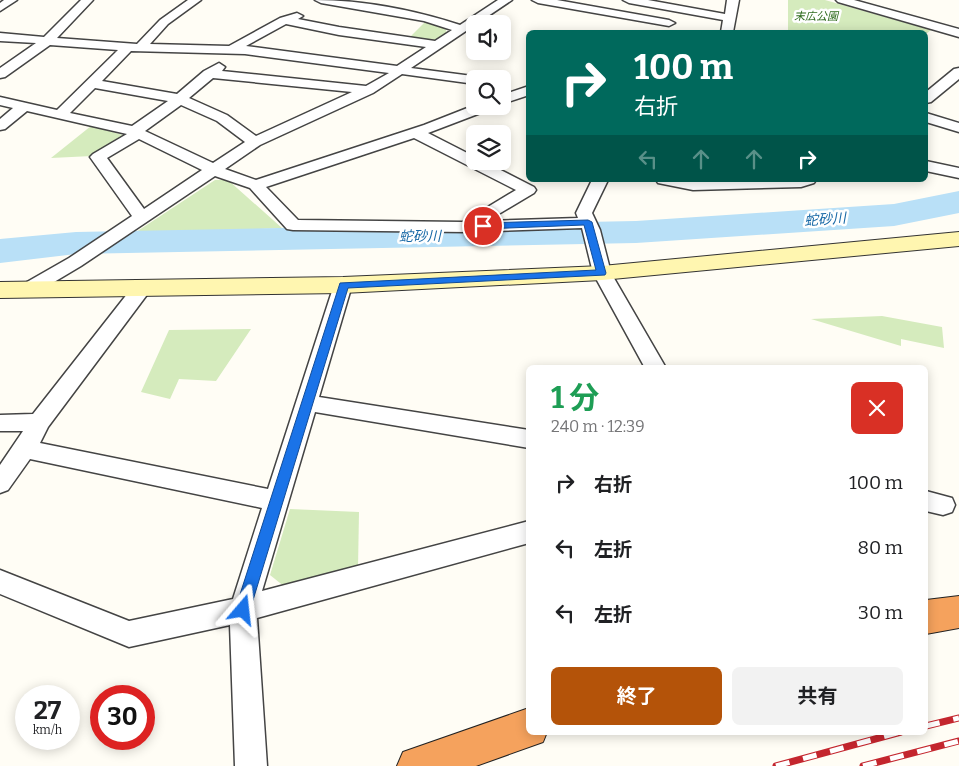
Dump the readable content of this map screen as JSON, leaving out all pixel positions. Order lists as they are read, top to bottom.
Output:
{
  "water": ["蛇砂川"],
  "parks": ["末広公園"],
  "page": {
    "turn": ["100 m", "右折"],
    "heading": ["1 分", "240 m · 12:39"],
    "list": [
      {
        "name": "右折",
        "value": "100 m"
      },
      {
        "name": "左折",
        "value": "80 m"
      },
      {
        "name": "左折",
        "value": "30 m"
      }
    ],
    "buttons": ["終了", "共有"],
    "speed": "27 km/h",
    "limit": "30"
  }
}
